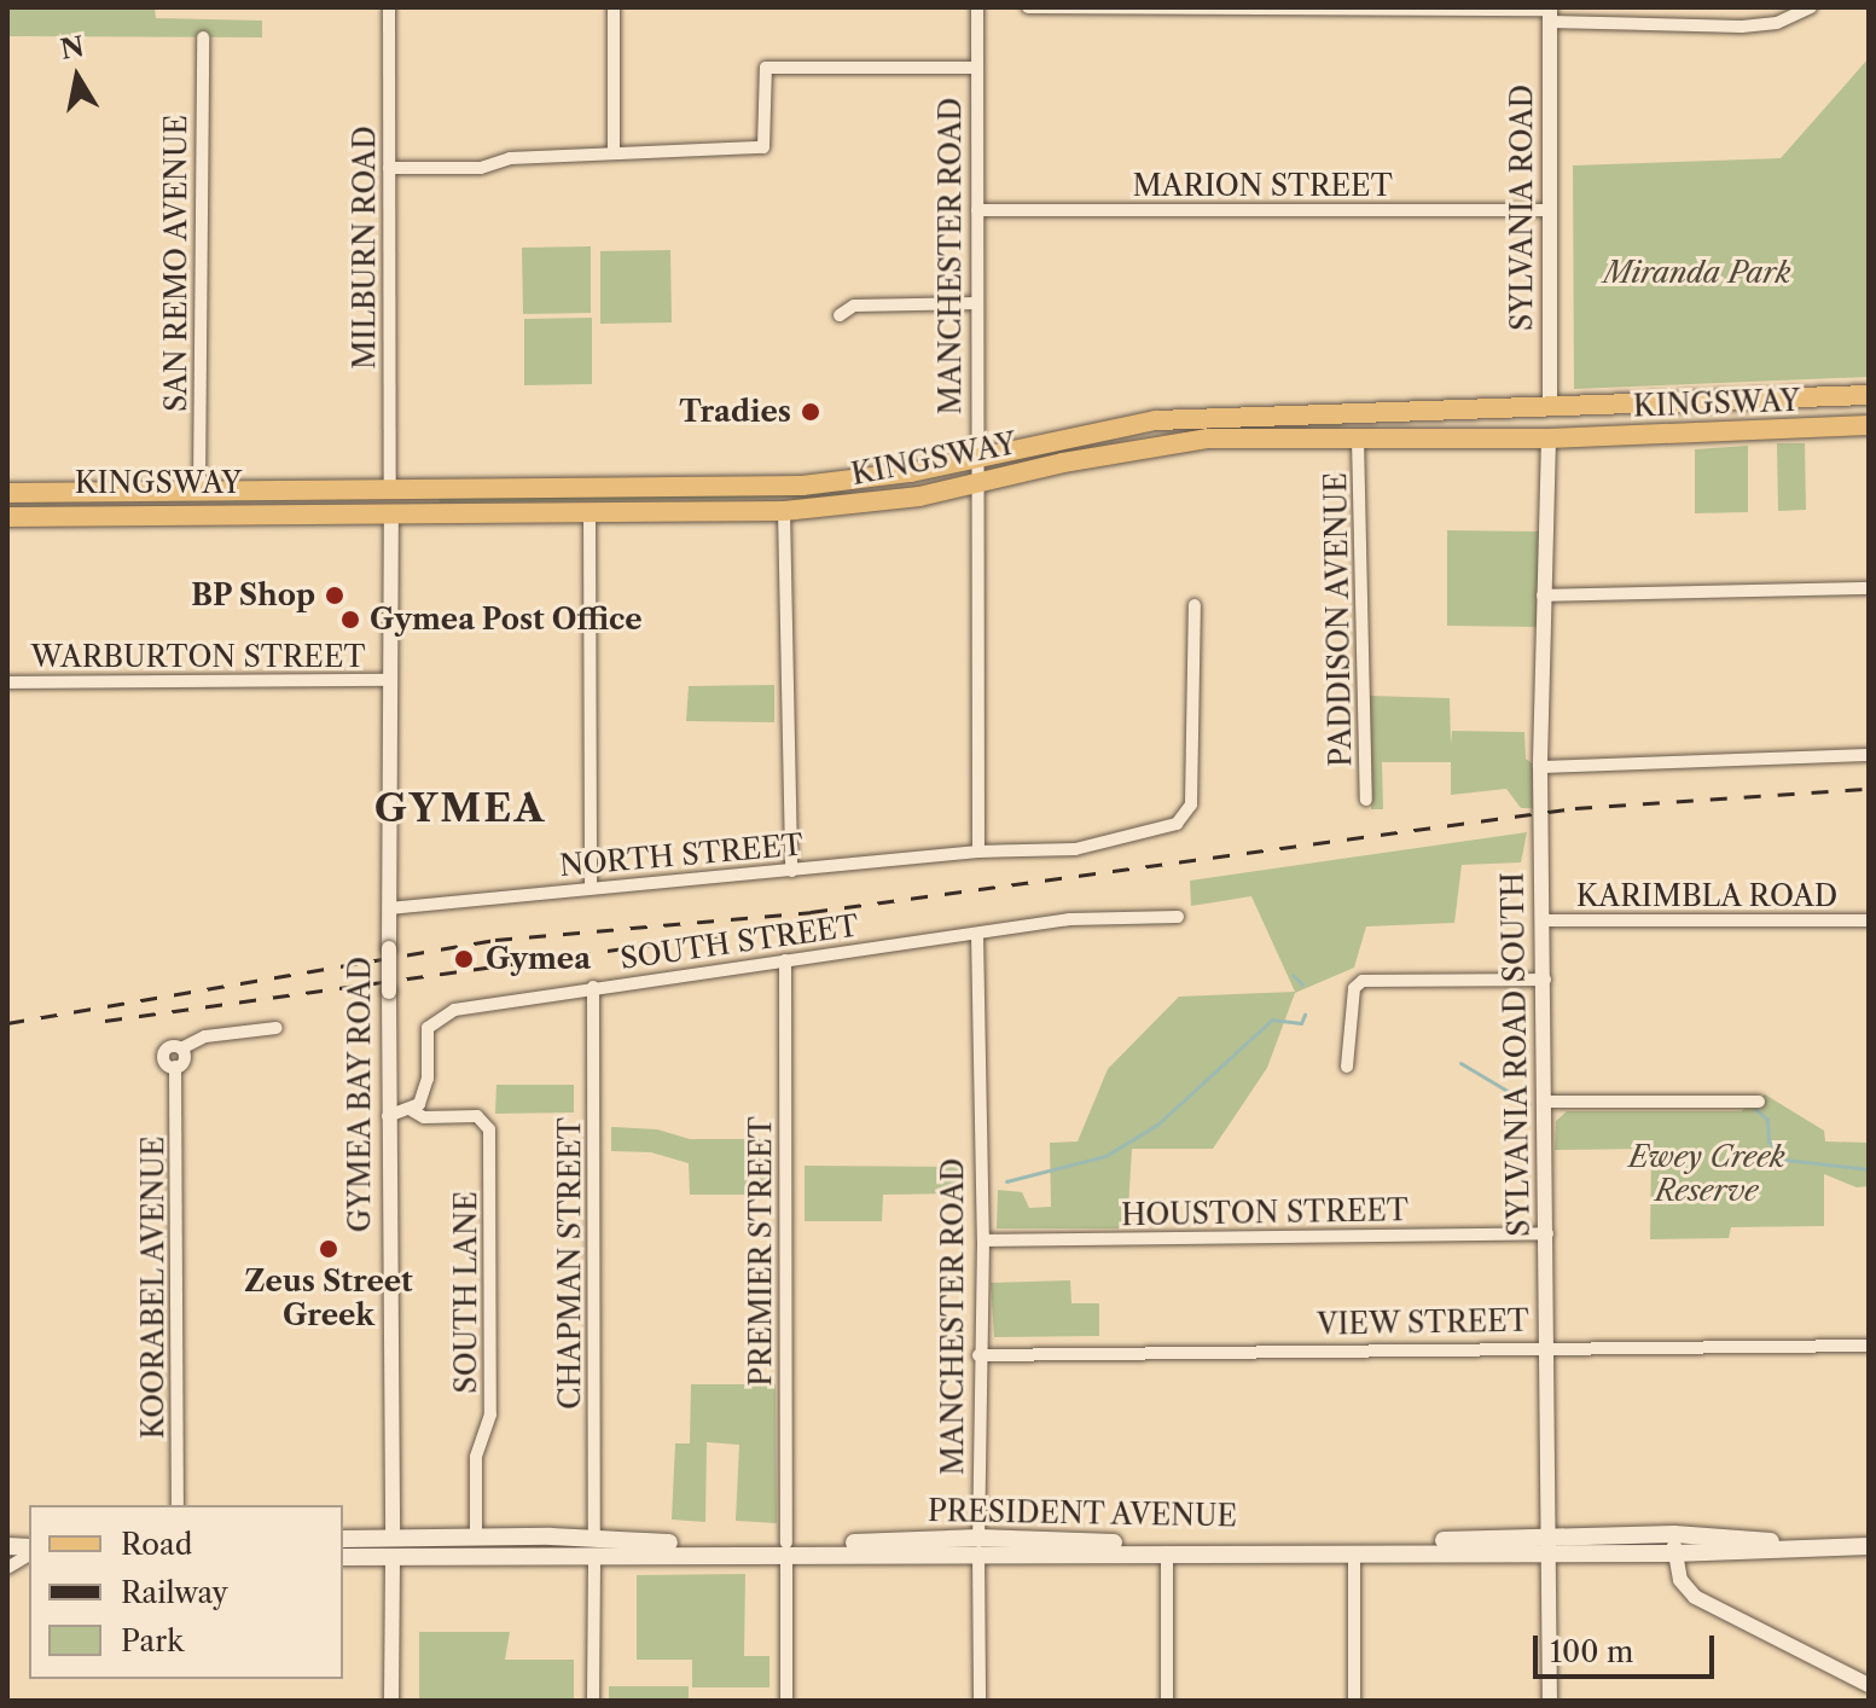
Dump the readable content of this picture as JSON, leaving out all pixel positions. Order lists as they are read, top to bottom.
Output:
{
  "streets": {
    "main road": [
      "KINGSWAY",
      "SYLVANIA ROAD SOUTH",
      "GYMEA BAY ROAD",
      "PRESIDENT AVENUE"
    ],
    "street": [
      "MARION STREET",
      "SYLVANIA ROAD",
      "MILBURN ROAD",
      "MANCHESTER ROAD",
      "SAN REMO AVENUE",
      "PADDISON AVENUE",
      "WARBURTON STREET",
      "NORTH STREET",
      "KARIMBLA ROAD",
      "SOUTH STREET",
      "HOUSTON STREET",
      "PREMIER STREET",
      "CHAPMAN STREET",
      "KOORABEL AVENUE",
      "SOUTH LANE",
      "VIEW STREET"
    ]
  },
  "crossings": [
    ["MARION STREET", "SYLVANIA ROAD"],
    ["MARION STREET", "MANCHESTER ROAD"],
    ["SYLVANIA ROAD", "KINGSWAY"],
    ["SYLVANIA ROAD", "SYLVANIA ROAD SOUTH"],
    ["MILBURN ROAD", "KINGSWAY"],
    ["MILBURN ROAD", "GYMEA BAY ROAD"],
    ["MANCHESTER ROAD", "KINGSWAY"],
    ["MANCHESTER ROAD", "NORTH STREET"],
    ["MANCHESTER ROAD", "SOUTH STREET"],
    ["MANCHESTER ROAD", "HOUSTON STREET"],
    ["MANCHESTER ROAD", "VIEW STREET"],
    ["MANCHESTER ROAD", "PRESIDENT AVENUE"],
    ["SAN REMO AVENUE", "KINGSWAY"],
    ["KINGSWAY", "PADDISON AVENUE"],
    ["KINGSWAY", "SYLVANIA ROAD SOUTH"],
    ["KINGSWAY", "GYMEA BAY ROAD"],
    ["WARBURTON STREET", "GYMEA BAY ROAD"],
    ["NORTH STREET", "GYMEA BAY ROAD"],
    ["KARIMBLA ROAD", "SYLVANIA ROAD SOUTH"],
    ["SOUTH STREET", "PREMIER STREET"],
    ["SOUTH STREET", "CHAPMAN STREET"],
    ["SOUTH STREET", "SOUTH LANE"],
    ["SYLVANIA ROAD SOUTH", "HOUSTON STREET"],
    ["SYLVANIA ROAD SOUTH", "VIEW STREET"],
    ["SYLVANIA ROAD SOUTH", "PRESIDENT AVENUE"],
    ["GYMEA BAY ROAD", "PRESIDENT AVENUE"],
    ["PREMIER STREET", "PRESIDENT AVENUE"],
    ["CHAPMAN STREET", "PRESIDENT AVENUE"],
    ["SOUTH LANE", "PRESIDENT AVENUE"]
  ],
  "districts": ["GYMEA"],
  "parks": ["Miranda Park", "Ewey Creek Reserve"],
  "places": [
    "Tradies",
    "BP Shop",
    "Gymea Post Office",
    "Gymea",
    "Zeus Street Greek"
  ],
  "legend": ["Road", "Railway", "Park"],
  "scale_bar": "100 m",
  "north": "top"
}
